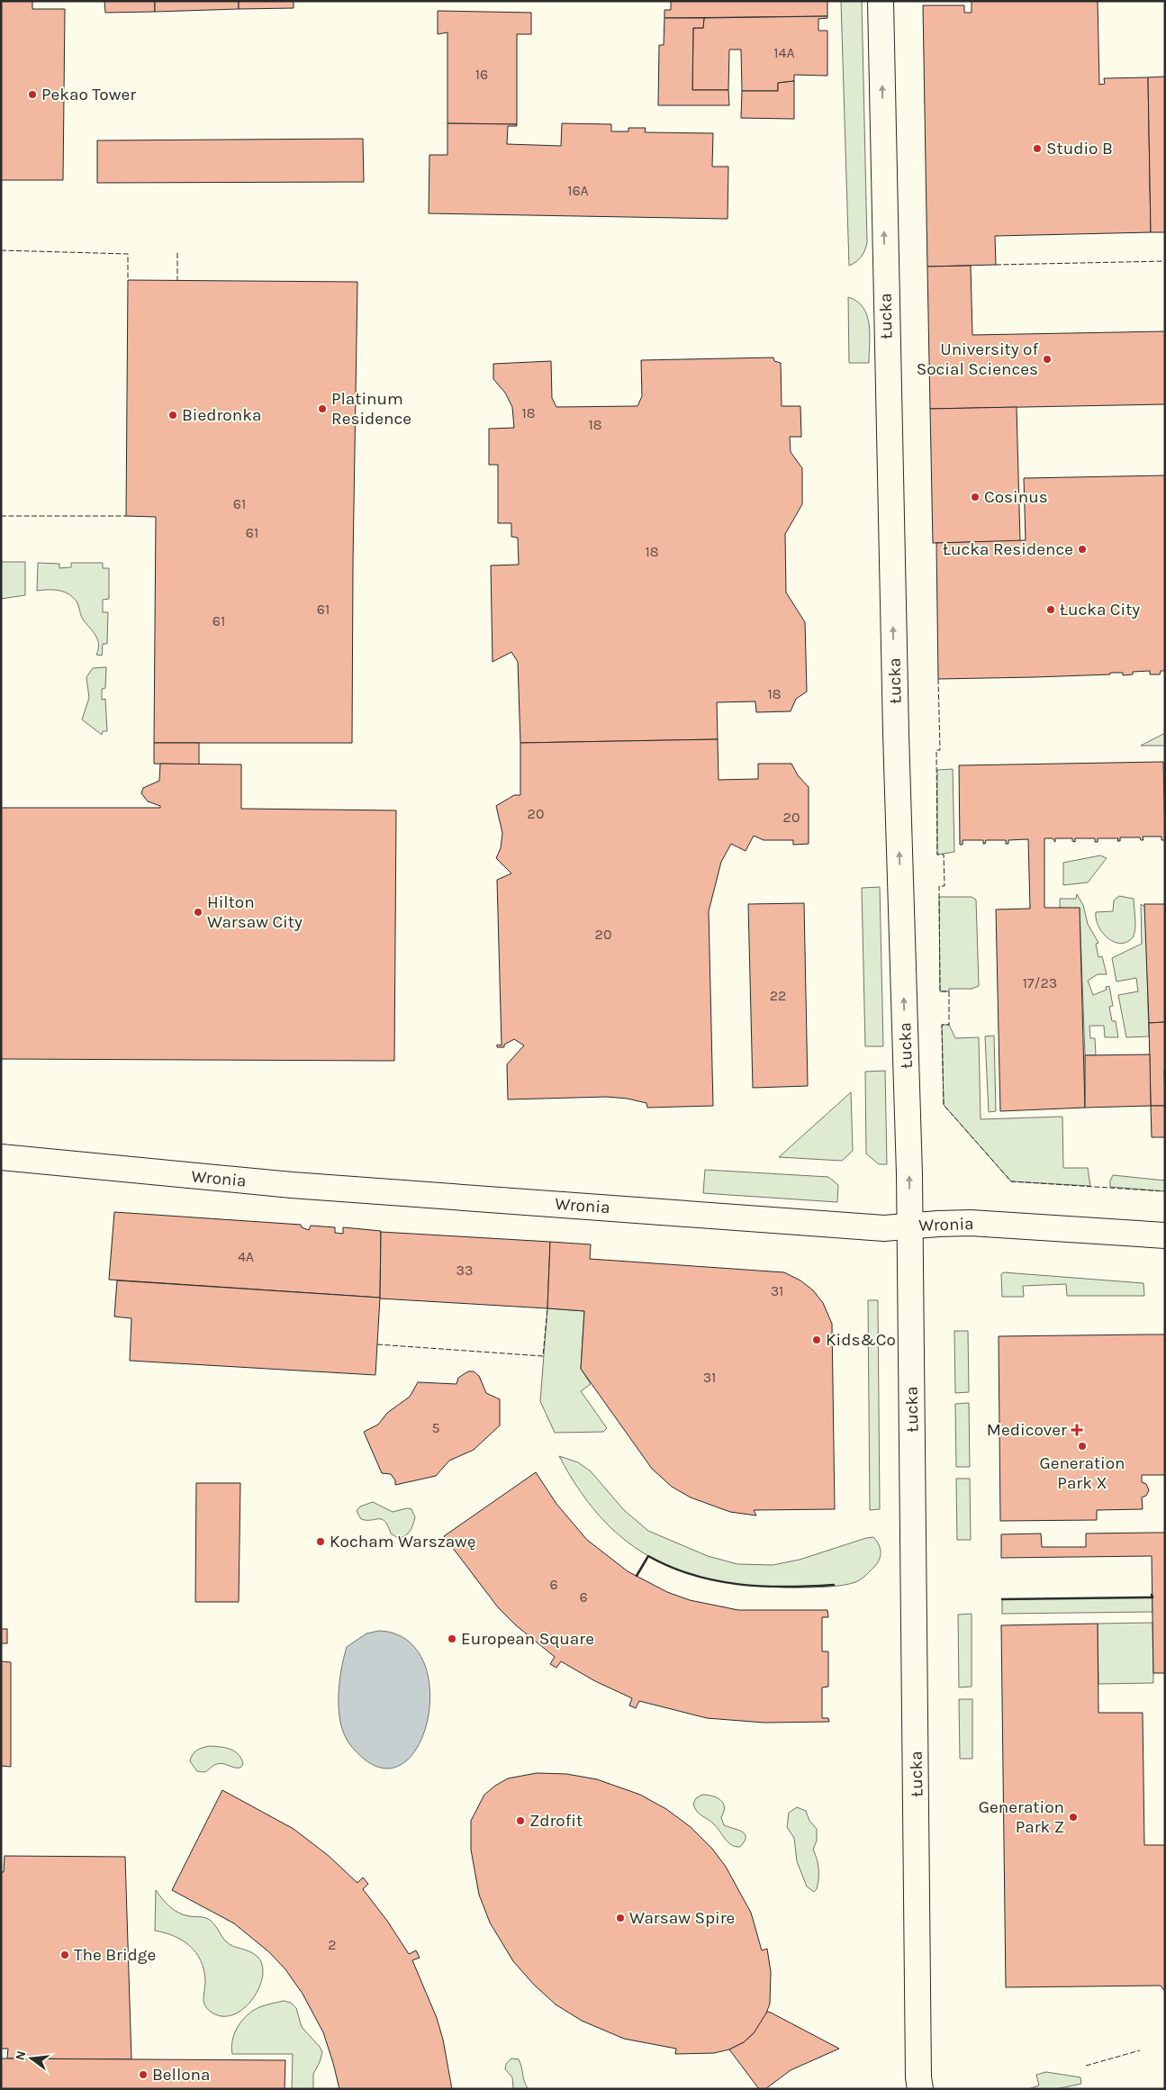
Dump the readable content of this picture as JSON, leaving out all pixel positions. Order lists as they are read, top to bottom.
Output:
{
  "streets": {
    "street": ["Łucka", "Wronia"]
  },
  "crossings": [
    ["Łucka", "Wronia"]
  ],
  "one_way": ["Łucka"],
  "places": {
    "other": [
      "Pekao Tower",
      "Studio B",
      "University of Social Sciences",
      "Platinum Residence",
      "Biedronka",
      "Cosinus",
      "Łucka Residence",
      "Łucka City",
      "Hilton Warsaw City",
      "Kids&Co",
      "Generation Park X",
      "Kocham Warszawę",
      "European Square",
      "Generation Park Z",
      "Zdrofit",
      "Warsaw Spire",
      "The Bridge",
      "Bellona"
    ],
    "health": ["Medicover"]
  },
  "house_numbers": [
    "14A",
    "16",
    "16A",
    "18",
    "18",
    "61",
    "61",
    "18",
    "61",
    "61",
    "18",
    "20",
    "20",
    "20",
    "17/23",
    "22",
    "4A",
    "33",
    "31",
    "31",
    "5",
    "6",
    "6",
    "2"
  ],
  "north": "left"
}
